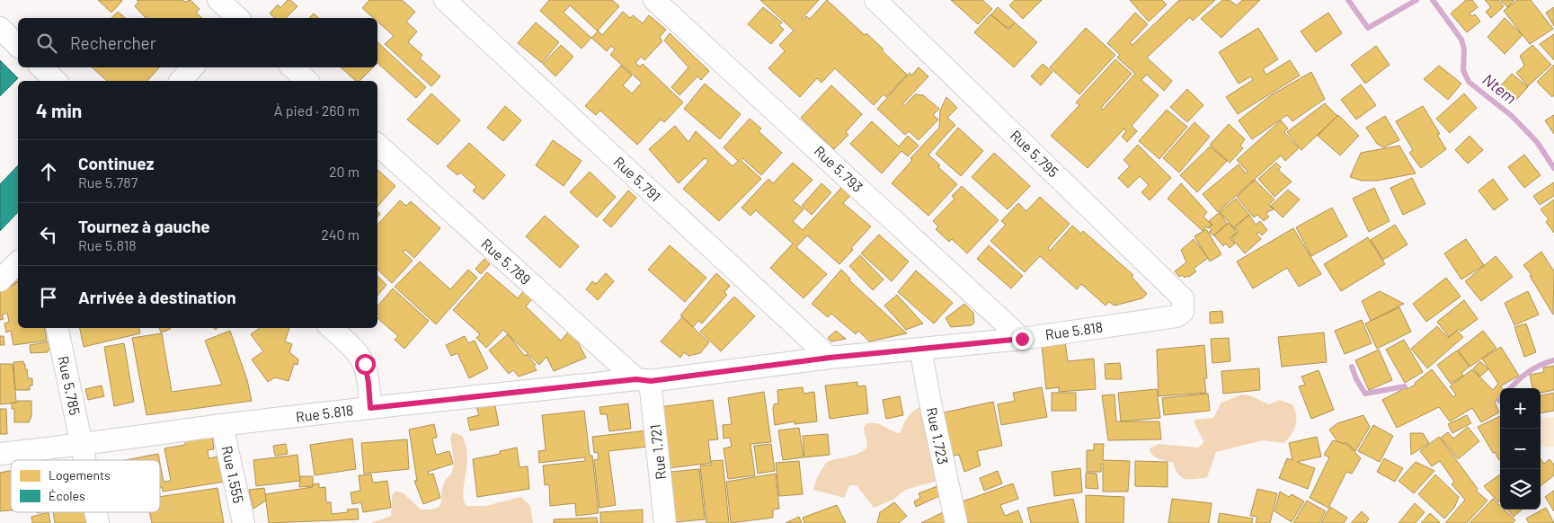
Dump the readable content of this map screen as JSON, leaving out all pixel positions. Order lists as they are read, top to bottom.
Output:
{
  "streets": {
    "street": [
      "Rue 5.795",
      "Rue 5.793",
      "Rue 5.791",
      "Rue 5.789",
      "Rue 5.818",
      "Rue 5.785",
      "Rue 1.723",
      "Rue 1.721",
      "Rue 1.555"
    ]
  },
  "crossings": [
    ["Rue 5.795", "Rue 5.818"],
    ["Rue 5.793", "Rue 5.818"],
    ["Rue 5.791", "Rue 5.818"],
    ["Rue 5.789", "Rue 5.818"],
    ["Rue 5.789", "Rue 1.721"],
    ["Rue 5.818", "Rue 5.785"],
    ["Rue 5.818", "Rue 1.723"],
    ["Rue 5.818", "Rue 1.721"],
    ["Rue 5.818", "Rue 1.555"]
  ],
  "water": ["Ntem"],
  "legend": ["Logements", "Écoles"],
  "page": {
    "search": "Rechercher",
    "heading": ["4 min", "À pied · 260 m"],
    "list": [
      ["Continuez", "Rue 5.787", "20 m"],
      ["Tournez à gauche", "Rue 5.818", "240 m"],
      "Arrivée à destination"
    ],
    "map_buttons": ["+", "−"]
  }
}
